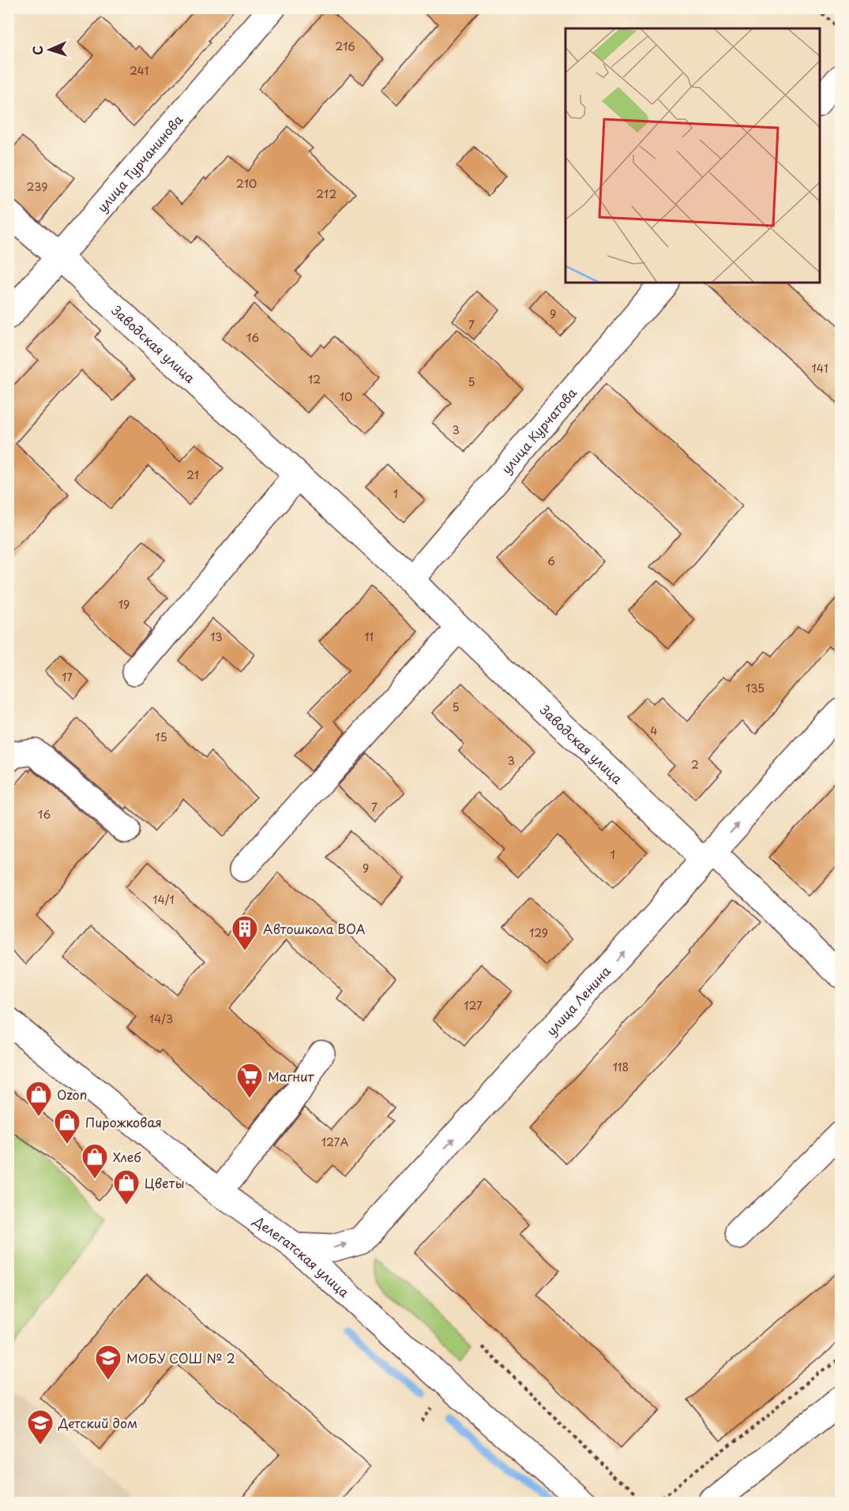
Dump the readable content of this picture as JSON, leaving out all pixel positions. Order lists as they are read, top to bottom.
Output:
{
  "streets": {
    "street": [
      "улица Турчанинова",
      "Заводская улица",
      "улица Курчатова",
      "улица Ленина",
      "Делегатская улица"
    ]
  },
  "crossings": [
    ["улица Турчанинова", "Заводская улица"],
    ["Заводская улица", "улица Курчатова"],
    ["Заводская улица", "улица Ленина"],
    ["улица Ленина", "Делегатская улица"]
  ],
  "one_way": ["улица Ленина"],
  "places": {
    "building": ["Автошкола ВОА"],
    "supermarket": ["Магнит"],
    "shop": [
      "Ozon",
      "Пирожковая",
      "Хлеб",
      "Цветы"
    ],
    "school or university": ["МОБУ СОШ № 2", "Детский дом"]
  },
  "house_numbers": [
    "216",
    "241",
    "210",
    "239",
    "212",
    "9",
    "7",
    "16",
    "141",
    "12",
    "5",
    "10",
    "3",
    "21",
    "1",
    "6",
    "19",
    "13",
    "11",
    "17",
    "135",
    "5",
    "4",
    "15",
    "3",
    "2",
    "7",
    "16",
    "1",
    "9",
    "14/1",
    "129",
    "127",
    "14/3",
    "118",
    "127А"
  ],
  "north": "left"
}
